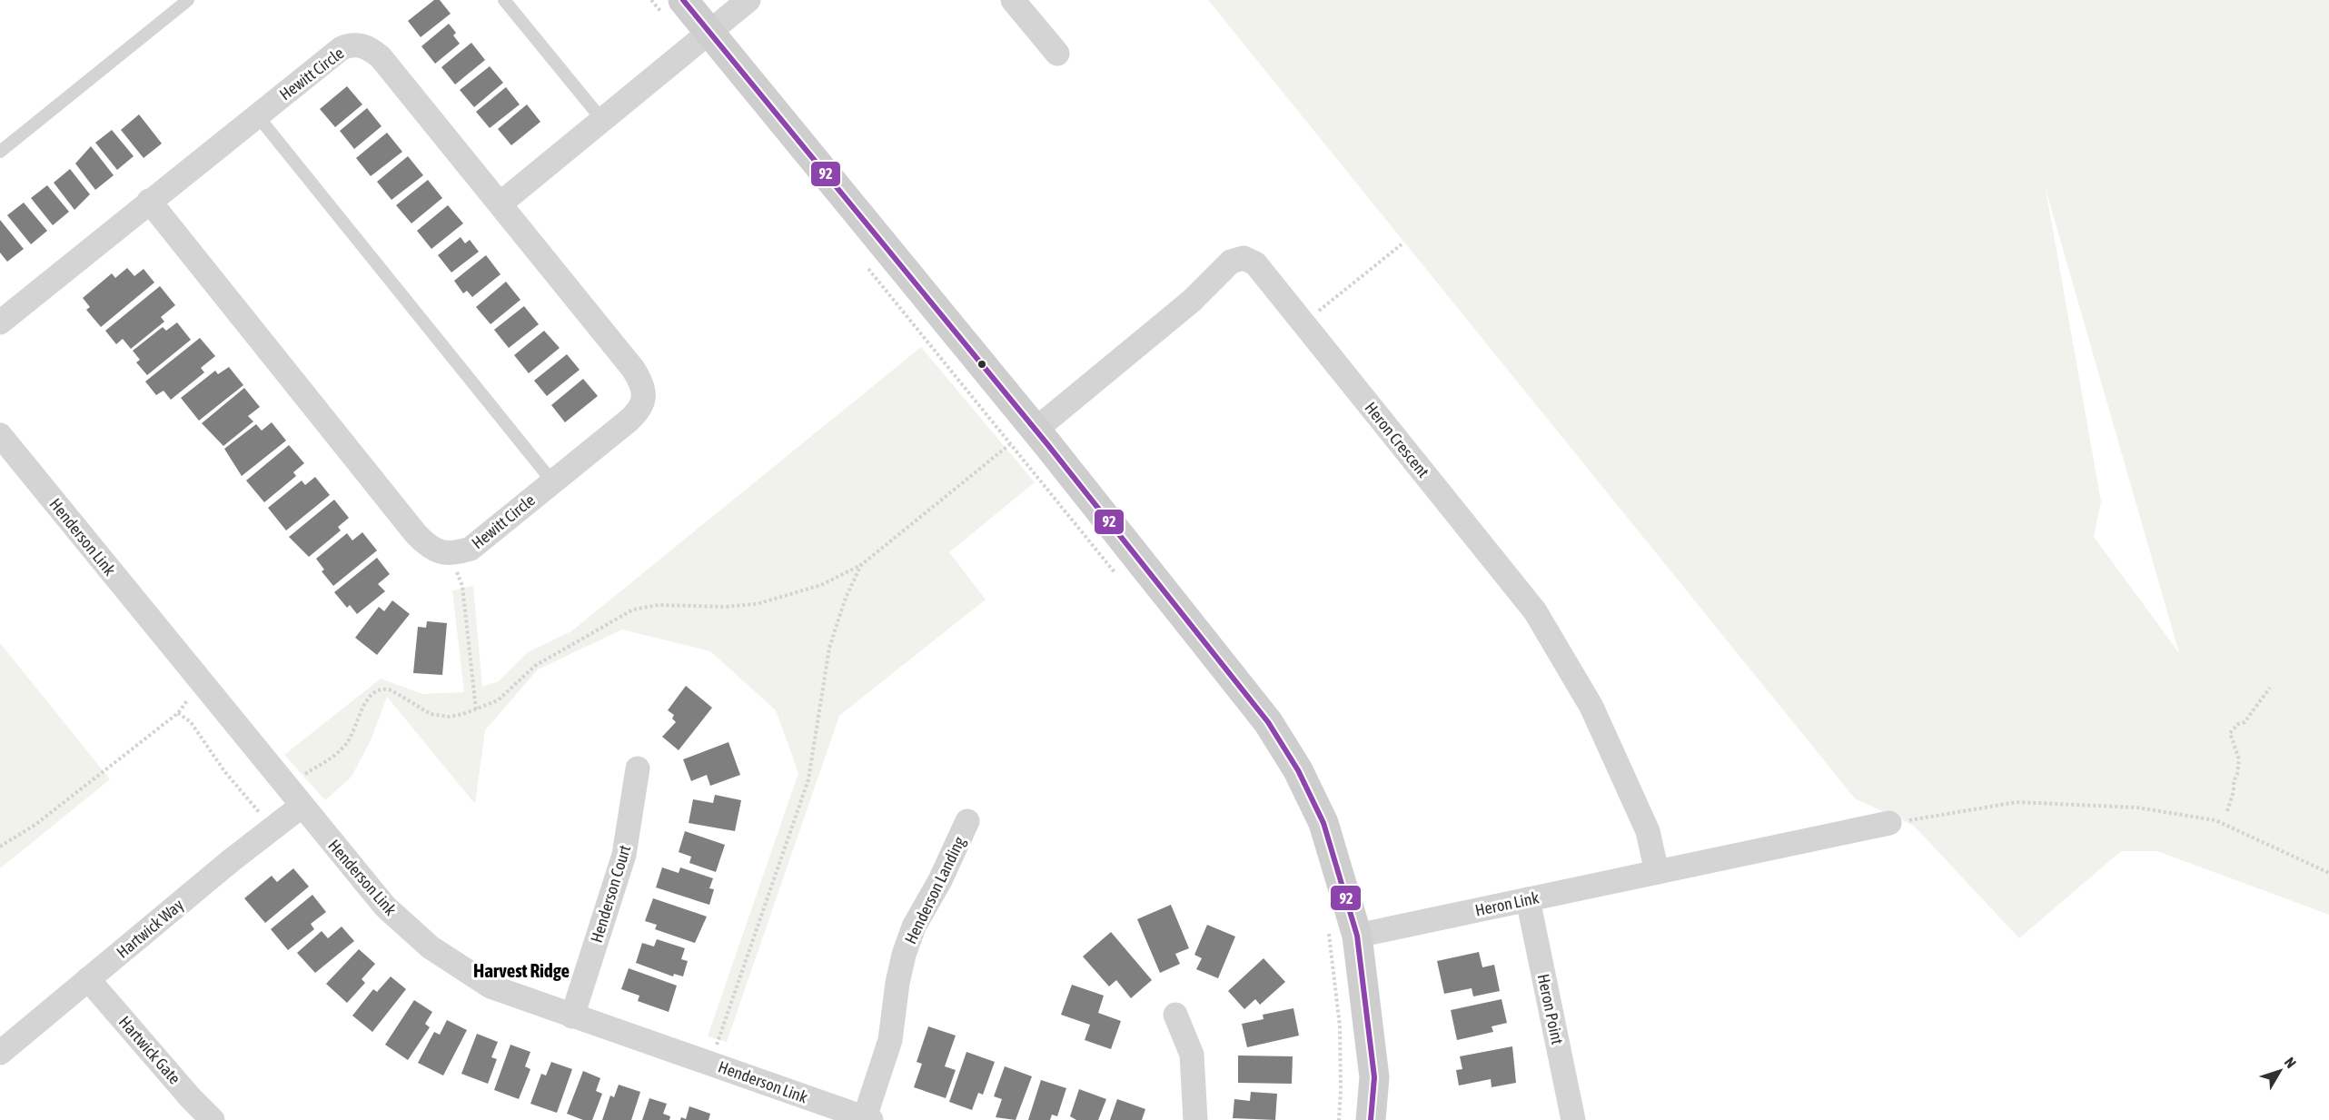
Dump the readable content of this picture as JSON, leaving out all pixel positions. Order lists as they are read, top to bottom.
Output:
{
  "streets": {
    "street": [
      "Hewitt Circle",
      "Heron Crescent",
      "Henderson Link",
      "Henderson Landing",
      "Henderson Court",
      "Heron Link",
      "Hartwick Way",
      "Heron Point",
      "Hartwick Gate"
    ]
  },
  "crossings": [
    ["Heron Crescent", "Heron Link"],
    ["Henderson Link", "Henderson Landing"],
    ["Henderson Link", "Henderson Court"],
    ["Henderson Link", "Hartwick Way"],
    ["Heron Link", "Heron Point"],
    ["Hartwick Way", "Hartwick Gate"]
  ],
  "districts": ["Harvest Ridge"],
  "lines": ["transit line 92"],
  "north": "top right"
}
